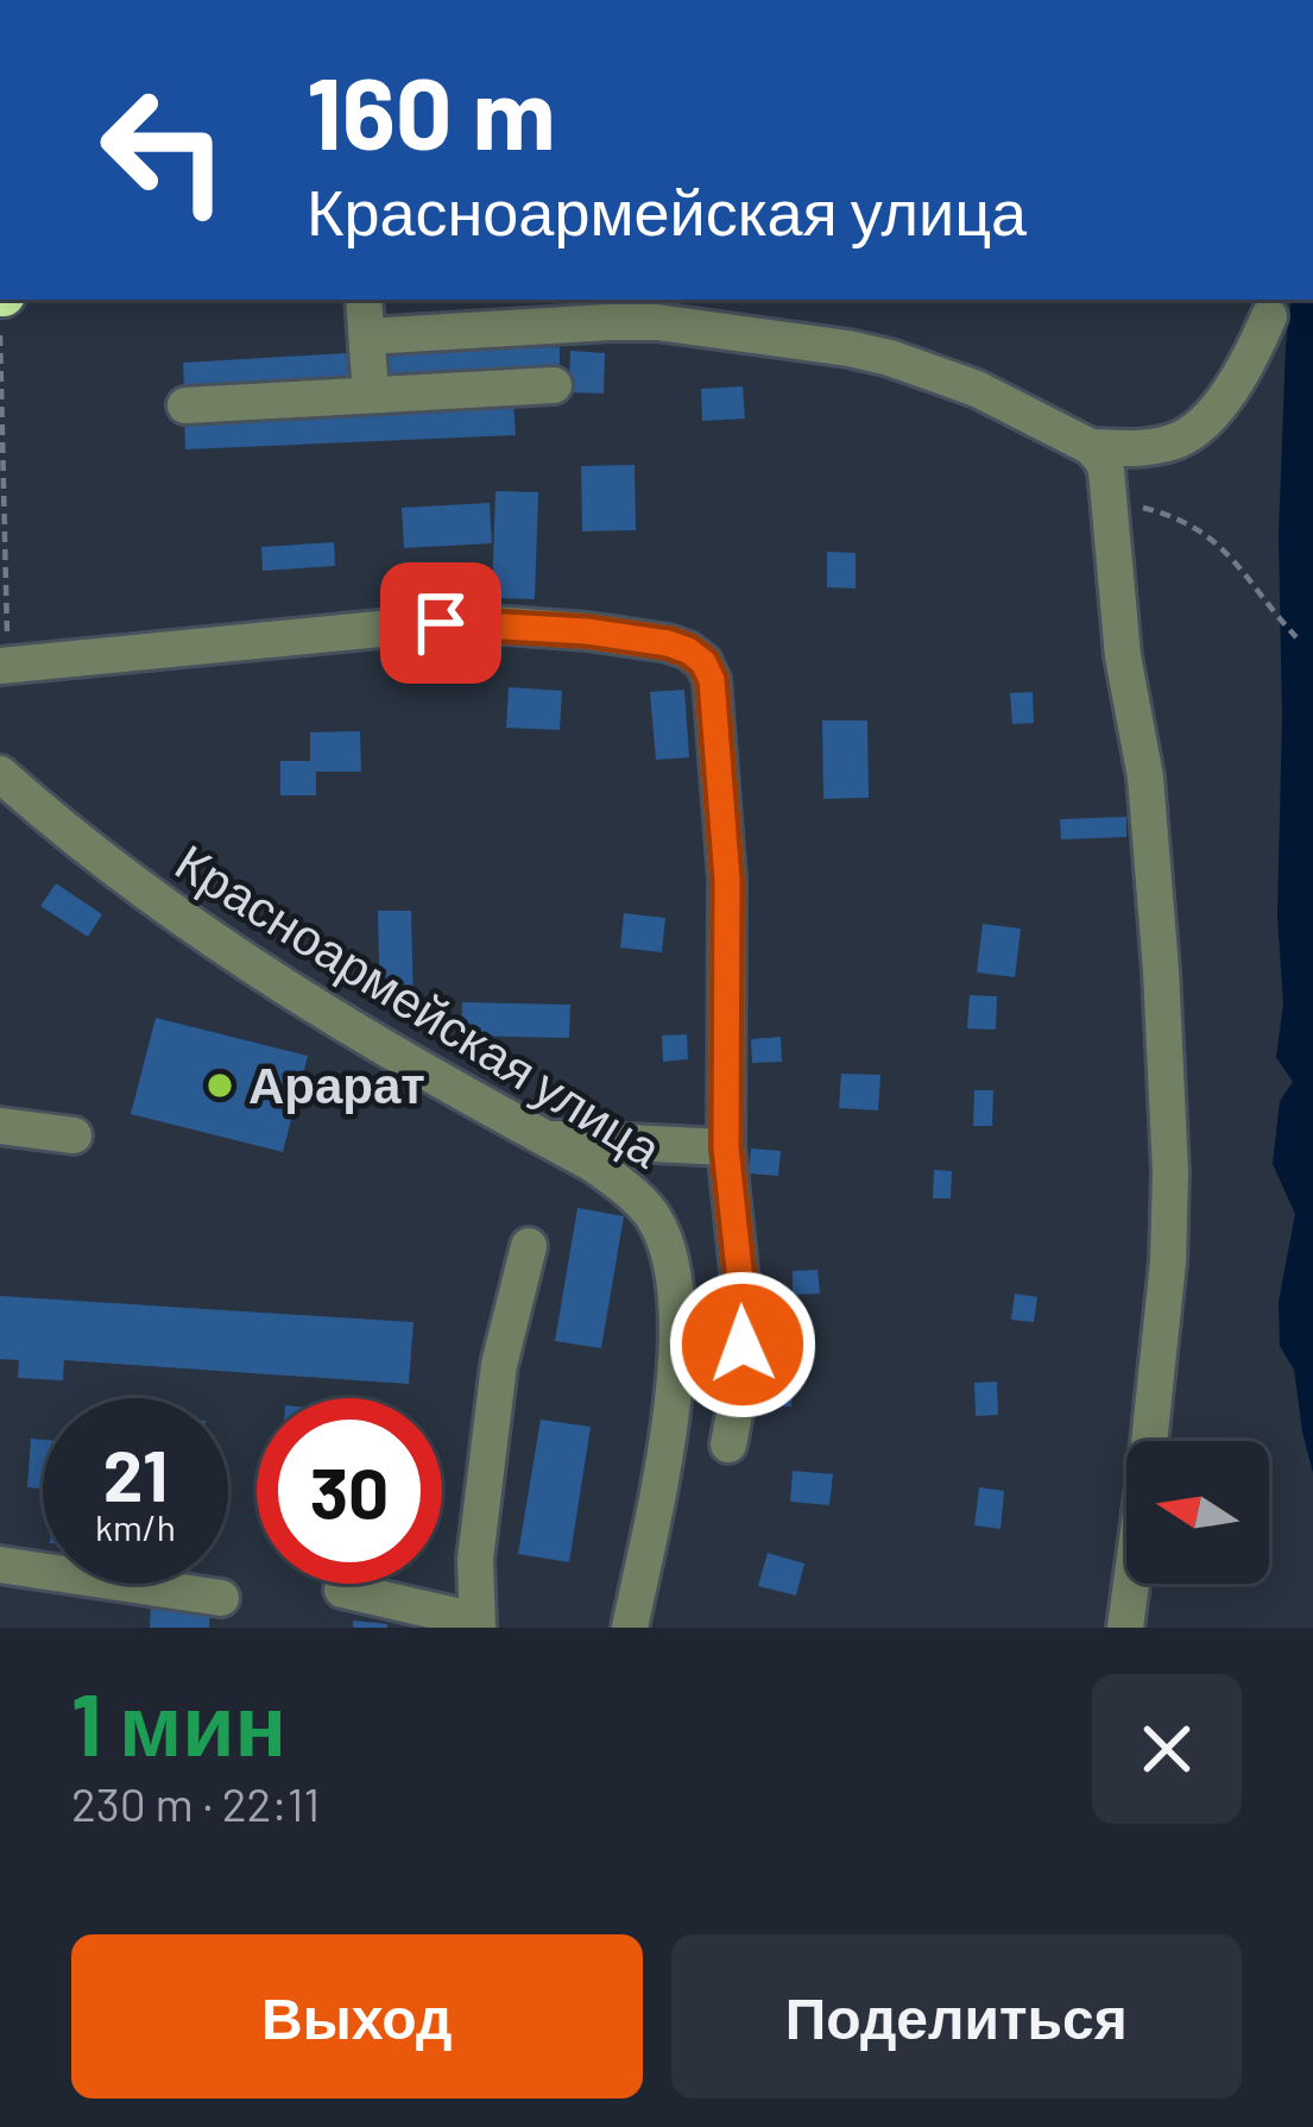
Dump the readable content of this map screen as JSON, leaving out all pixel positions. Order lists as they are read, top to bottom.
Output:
{
  "streets": {
    "street": ["Красноармейская улица"]
  },
  "places": ["Арарат"],
  "north": "left",
  "page": {
    "turn": ["160 m", "Красноармейская улица"],
    "speed": "21 km/h",
    "limit": "30",
    "heading": ["1 мин", "230 m · 22:11"],
    "buttons": ["Выход", "Поделиться"]
  }
}
